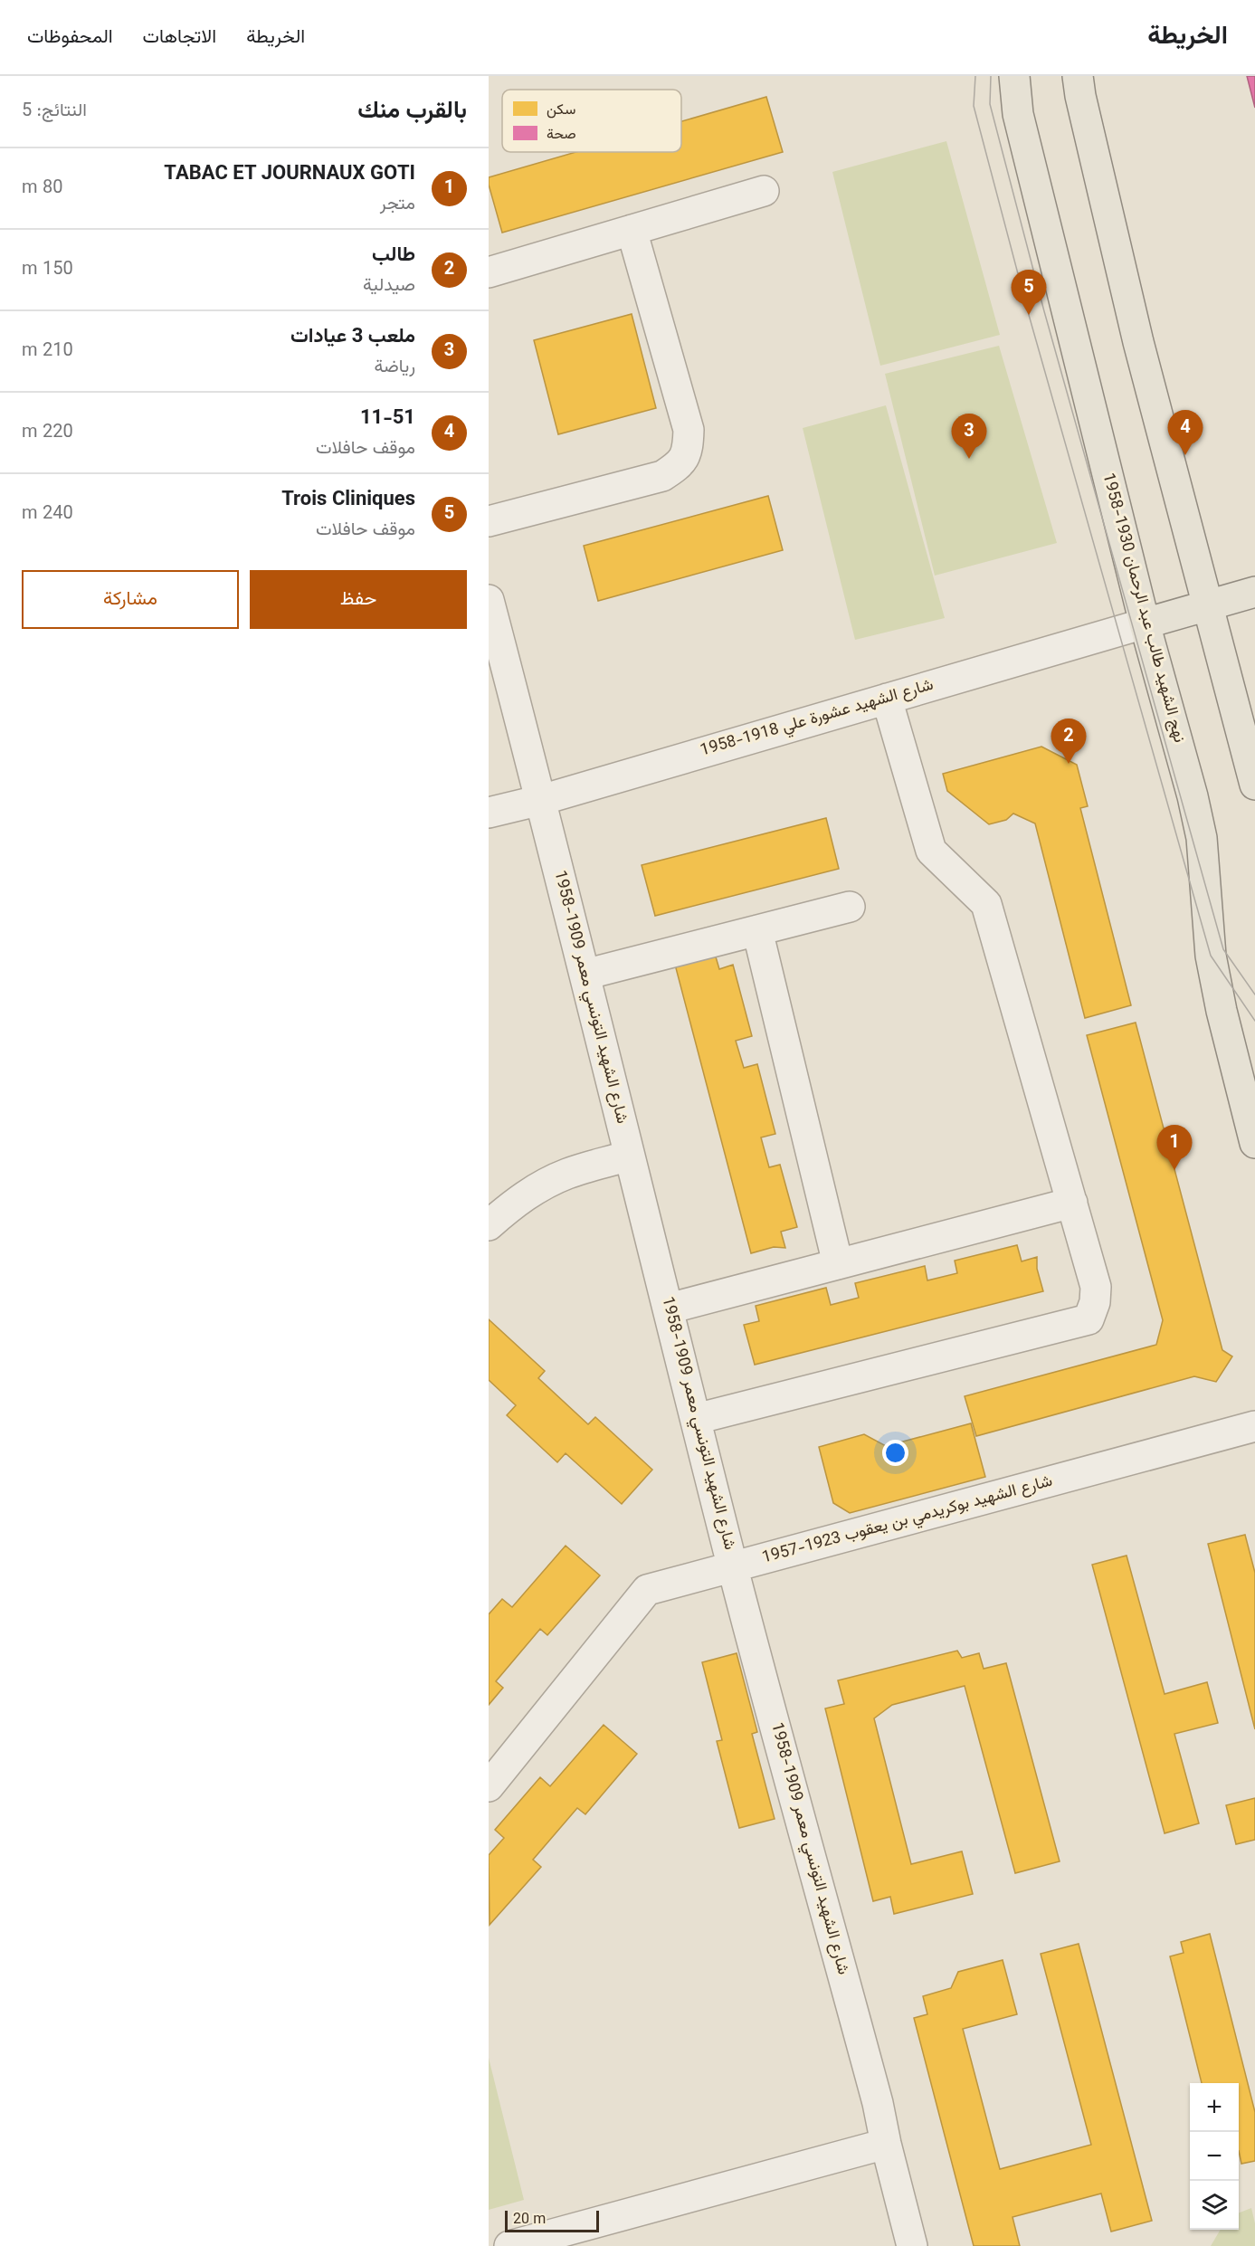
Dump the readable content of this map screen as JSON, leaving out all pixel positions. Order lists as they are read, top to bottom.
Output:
{
  "streets": {
    "main road": ["نهج الشهيد طالب عبد الرحمان 1930-1958"],
    "street": ["شارع الشهيد عشورة علي 1918-1958", "شارع الشهيد التونسي معمر 1909-1958", "شارع الشهيد بوكريدمي بن يعقوب 1923-1957"]
  },
  "crossings": [
    ["نهج الشهيد طالب عبد الرحمان 1930-1958", "شارع الشهيد عشورة علي 1918-1958"],
    ["شارع الشهيد عشورة علي 1918-1958", "شارع الشهيد التونسي معمر 1909-1958"],
    ["شارع الشهيد التونسي معمر 1909-1958", "شارع الشهيد بوكريدمي بن يعقوب 1923-1957"]
  ],
  "legend": ["سكن", "صحة"],
  "scale_bar": "20 m",
  "page": {
    "header": "الخريطة",
    "nav": ["الخريطة", "الاتجاهات", "المحفوظات"],
    "heading": ["بالقرب منك", "النتائج: 5"],
    "list": [
      {
        "mark": "1",
        "name": "TABAC ET JOURNAUX GOTI",
        "note": "متجر",
        "value": "80 m"
      },
      {
        "mark": "2",
        "name": "طالب",
        "note": "صيدلية",
        "value": "150 m"
      },
      {
        "mark": "3",
        "name": "ملعب 3 عيادات",
        "note": "رياضة",
        "value": "210 m"
      },
      {
        "mark": "4",
        "name": "11-51",
        "note": "موقف حافلات",
        "value": "220 m"
      },
      {
        "mark": "5",
        "name": "Trois Cliniques",
        "note": "موقف حافلات",
        "value": "240 m"
      }
    ],
    "pins": [
      "5",
      "4",
      "3",
      "2",
      "1"
    ],
    "buttons": ["حفظ", "مشاركة"],
    "map_buttons": ["+", "−"],
    "scale": "20 m"
  }
}
